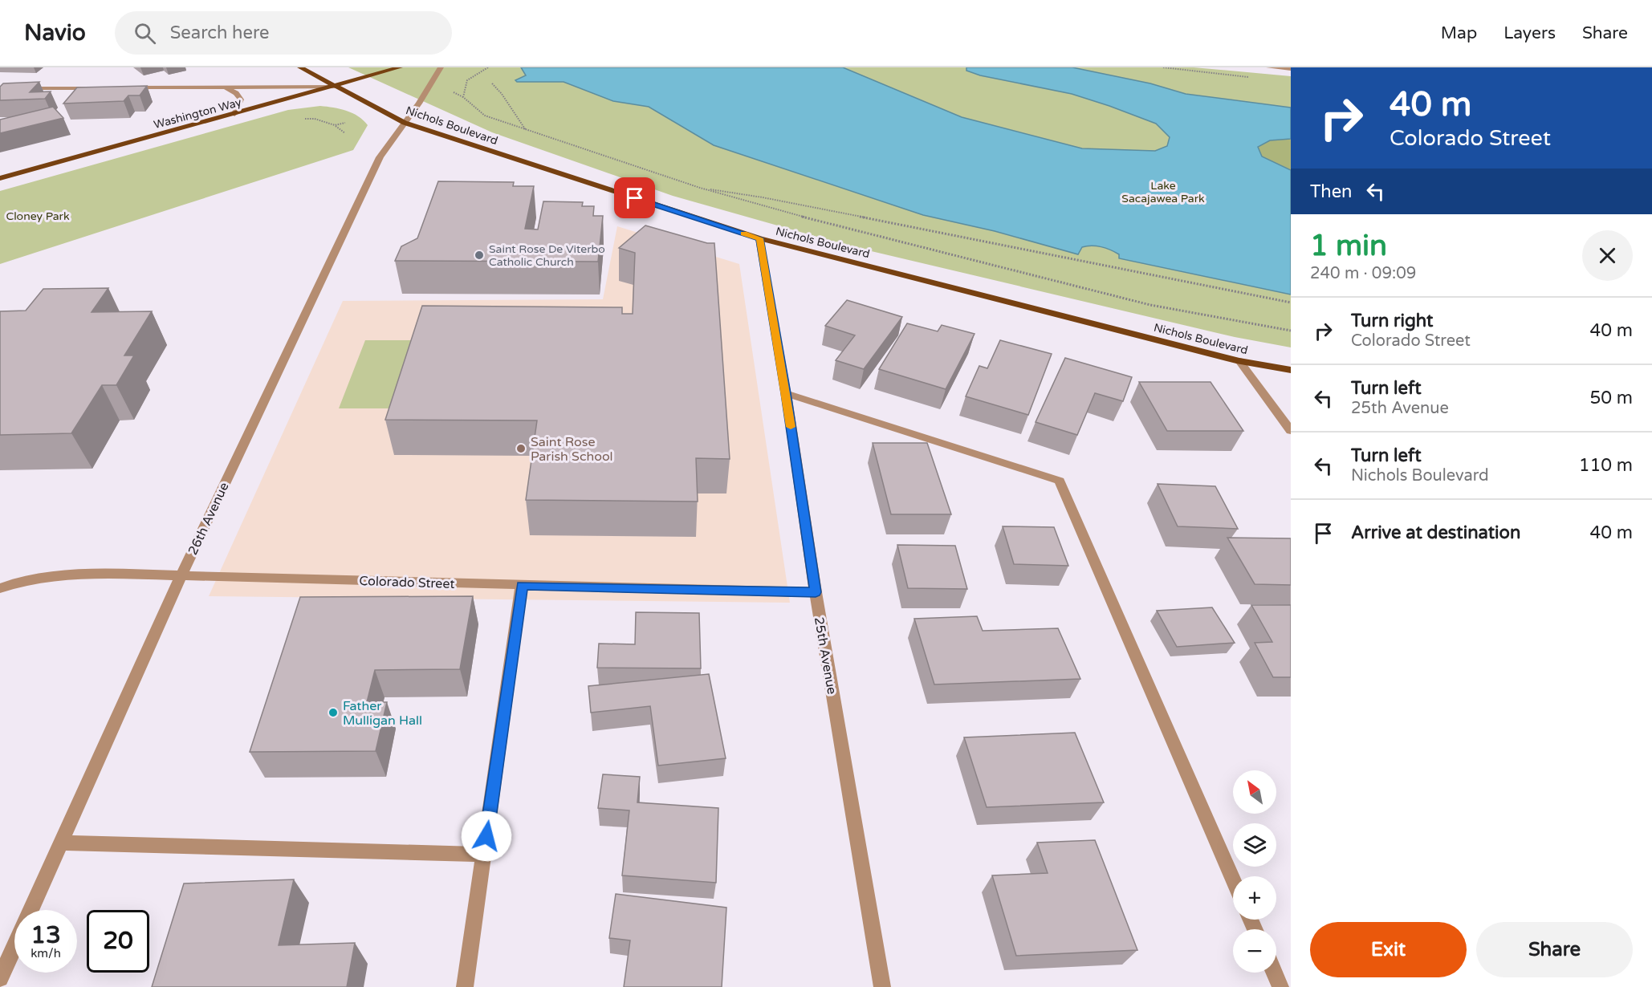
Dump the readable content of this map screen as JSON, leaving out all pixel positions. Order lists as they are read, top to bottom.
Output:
{
  "streets": {
    "main road": ["Washington Way", "Nichols Boulevard"],
    "street": ["26th Avenue", "Colorado Street", "25th Avenue"]
  },
  "crossings": [
    ["Washington Way", "Nichols Boulevard"],
    ["Nichols Boulevard", "26th Avenue"],
    ["Nichols Boulevard", "25th Avenue"],
    ["26th Avenue", "Colorado Street"],
    ["Colorado Street", "25th Avenue"]
  ],
  "parks": ["Lake Sacajawea Park", "Cloney Park"],
  "places": ["Saint Rose De Viterbo Catholic Church", "Saint Rose Parish School", "Father Mulligan Hall"],
  "north": "top left",
  "page": {
    "header": "Navio",
    "search": "Search here",
    "nav": ["Map", "Layers", "Share"],
    "turn": ["40 m", "Colorado Street"],
    "then": "Then",
    "heading": ["1 min", "240 m · 09:09"],
    "list": [
      {
        "name": "Turn right",
        "note": "Colorado Street",
        "value": "40 m"
      },
      {
        "name": "Turn left",
        "note": "25th Avenue",
        "value": "50 m"
      },
      {
        "name": "Turn left",
        "note": "Nichols Boulevard",
        "value": "110 m"
      },
      {
        "name": "Arrive at destination",
        "value": "40 m"
      }
    ],
    "map_buttons": ["+", "−"],
    "speed": "13 km/h",
    "limit": "20",
    "buttons": ["Exit", "Share"]
  }
}
